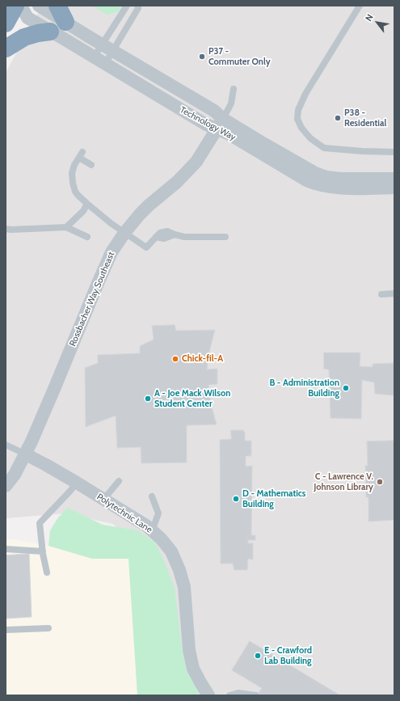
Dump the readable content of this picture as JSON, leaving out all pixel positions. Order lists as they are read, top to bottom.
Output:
{
  "streets": {
    "street": ["Technology Way", "Rossbacher Way Southeast", "Polytechnic Lane"]
  },
  "crossings": [
    ["Technology Way", "Rossbacher Way Southeast"],
    ["Rossbacher Way Southeast", "Polytechnic Lane"]
  ],
  "places": [
    "P37 - Commuter Only",
    "P38 - Residential",
    "Chick-fil-A",
    "B - Administration Building",
    "A - Joe Mack Wilson Student Center",
    "C - Lawrence V. Johnson Library",
    "D - Mathematics Building",
    "E - Crawford Lab Building"
  ],
  "north": "top left"
}
